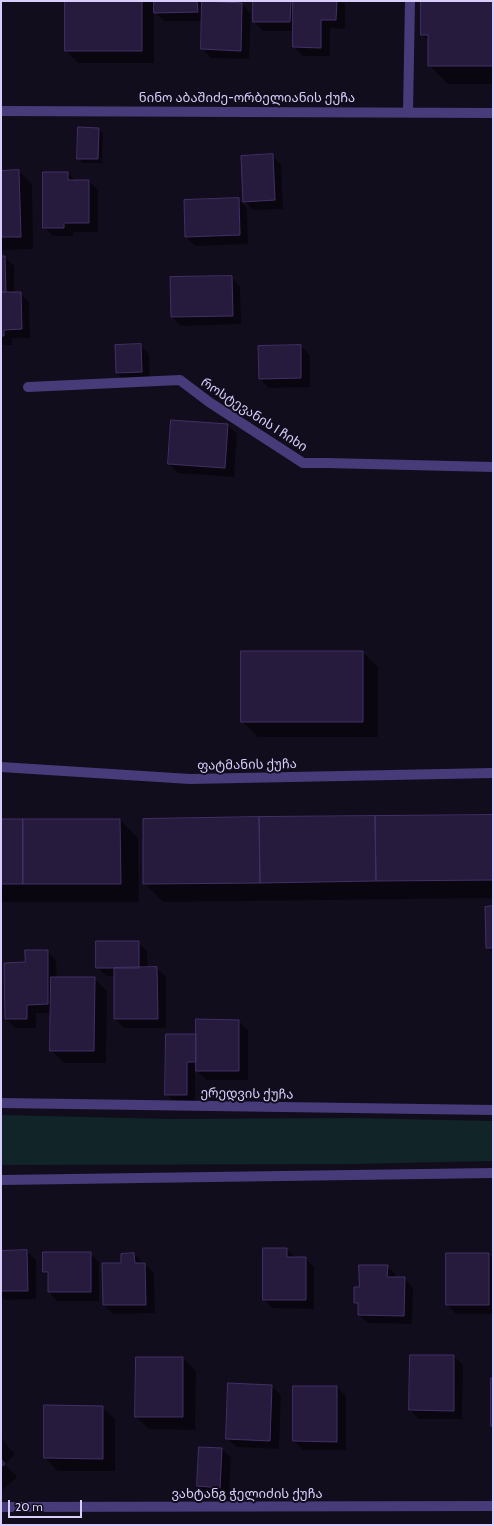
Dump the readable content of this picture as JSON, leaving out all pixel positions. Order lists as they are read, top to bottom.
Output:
{
  "streets": {
    "street": [
      "ნინო აბაშიძე-ორბელიანის ქუჩა",
      "როსტევანის I ჩიხი",
      "ფატმანის ქუჩა",
      "ერედვის ქუჩა",
      "ვახტანგ ჭელიძის ქუჩა"
    ]
  },
  "scale_bar": "20 m"
}
